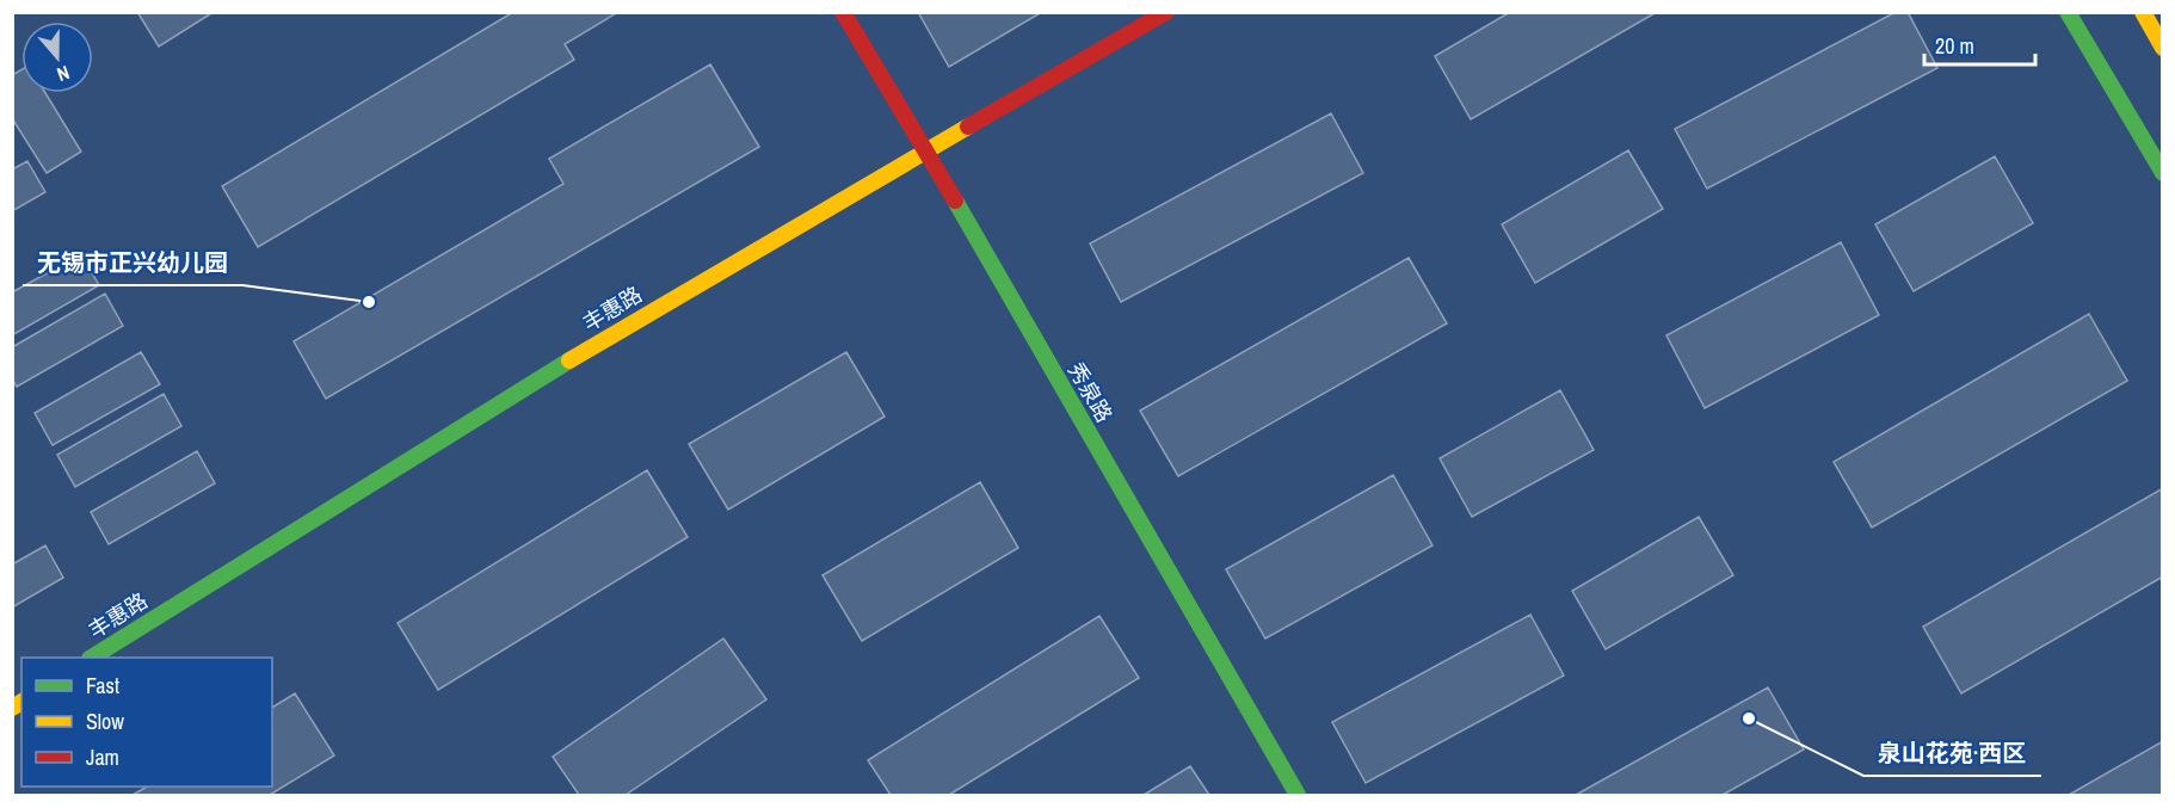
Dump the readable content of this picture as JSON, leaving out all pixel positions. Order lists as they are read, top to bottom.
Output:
{
  "streets": {
    "street": ["丰惠路", "秀泉路"]
  },
  "crossings": [
    ["丰惠路", "秀泉路"]
  ],
  "places": ["无锡市正兴幼儿园", "泉山花苑·西区"],
  "legend": ["Fast", "Slow", "Jam"],
  "scale_bar": "20 m",
  "north": "bottom"
}
